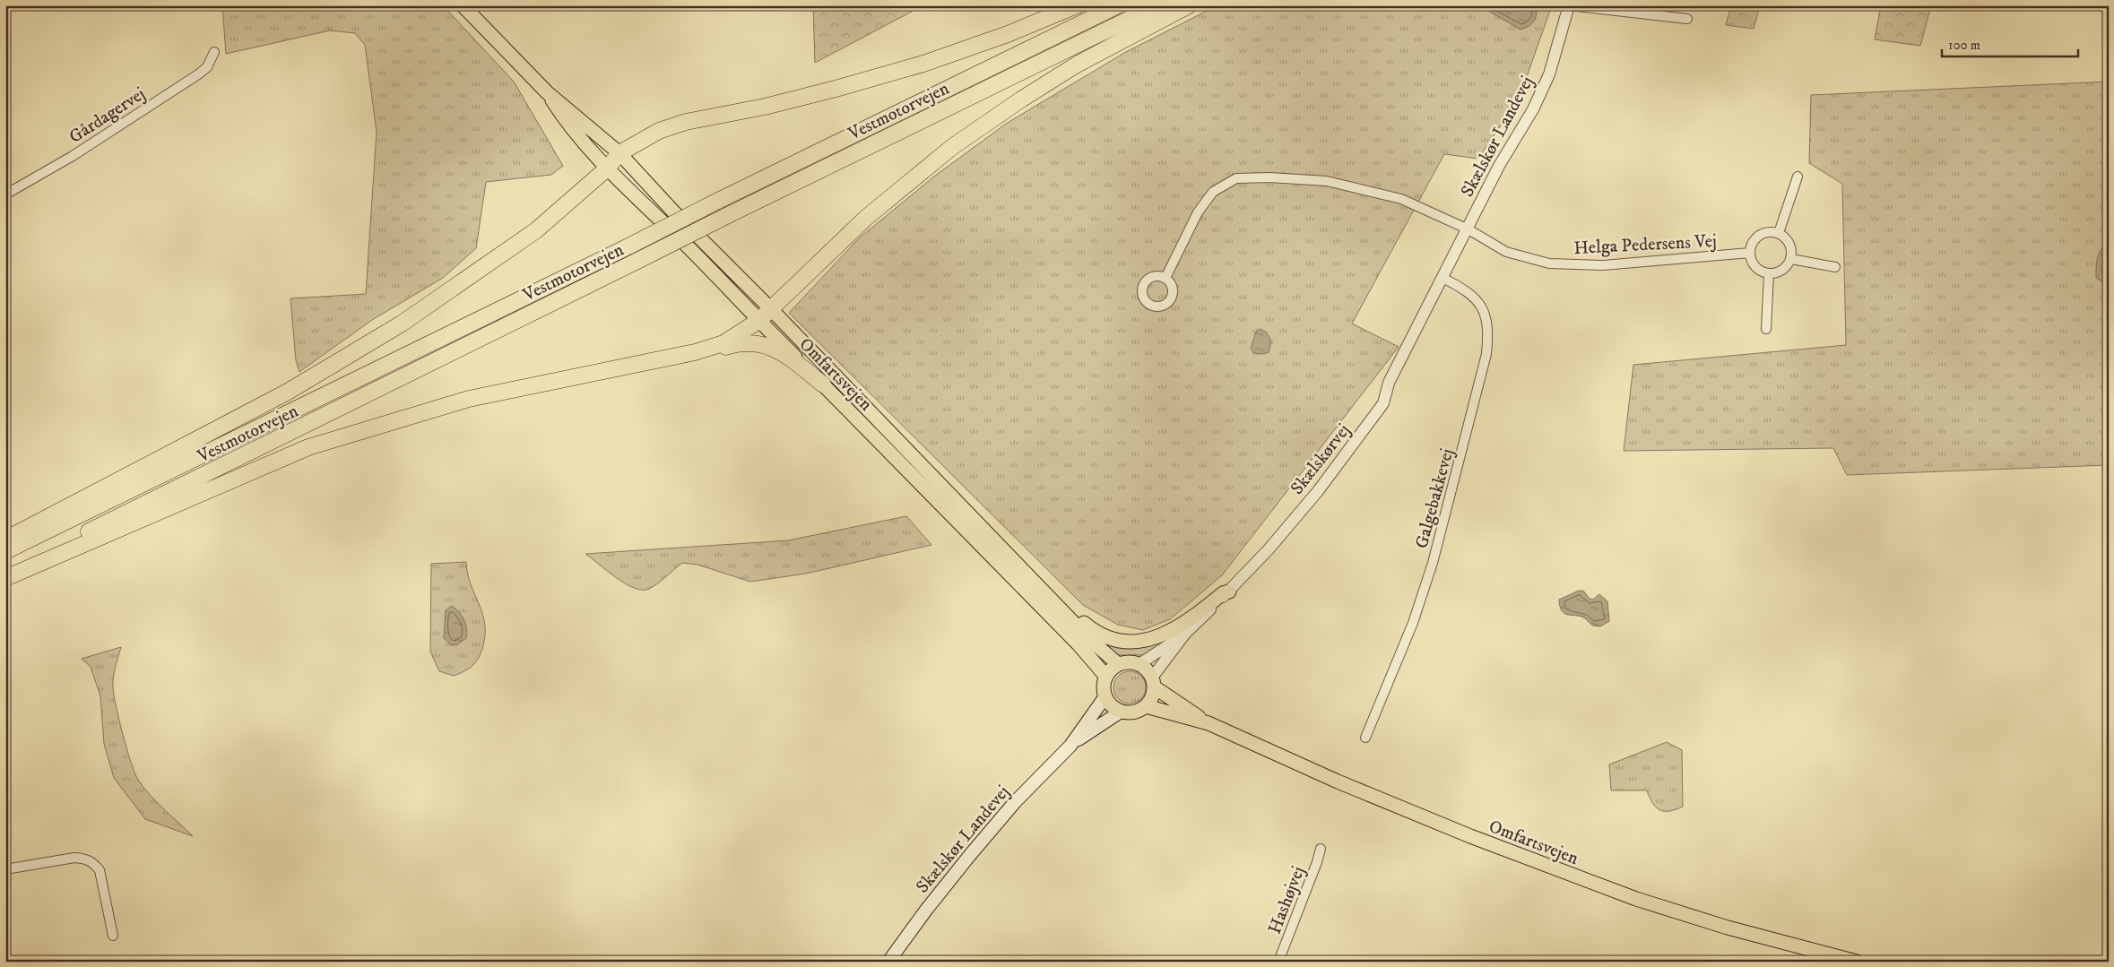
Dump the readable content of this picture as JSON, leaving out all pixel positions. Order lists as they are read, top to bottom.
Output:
{
  "streets": {
    "highway": ["Vestmotorvejen"],
    "main road": ["Skælskør Landevej", "Omfartsvejen"],
    "street": [
      "Gårdagervej",
      "Helga Pedersens Vej",
      "Skælskørvej",
      "Galgebakkevej",
      "Hashøjvej"
    ]
  },
  "crossings": [
    ["Skælskør Landevej", "Helga Pedersens Vej"],
    ["Skælskør Landevej", "Omfartsvejen"],
    ["Skælskør Landevej", "Skælskørvej"],
    ["Skælskør Landevej", "Galgebakkevej"],
    ["Omfartsvejen", "Skælskørvej"],
    ["Skælskørvej", "Galgebakkevej"]
  ],
  "scale_bar": "100 m"
}
